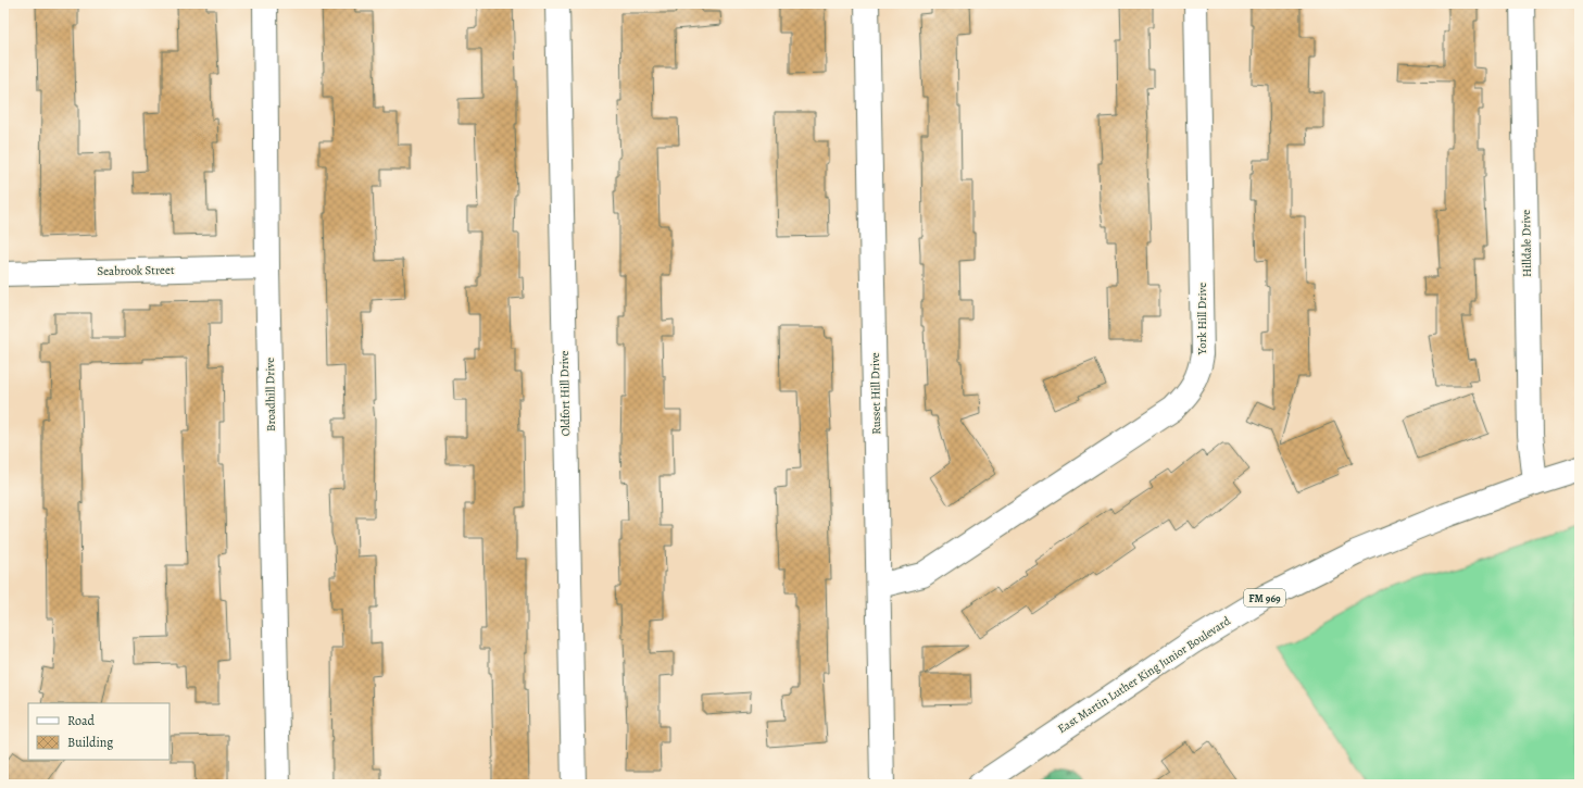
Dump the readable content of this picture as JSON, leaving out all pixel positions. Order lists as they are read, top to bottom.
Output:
{
  "streets": {
    "street": [
      "Hilldale Drive",
      "Seabrook Street",
      "York Hill Drive",
      "Oldfort Hill Drive",
      "Russet Hill Drive",
      "Broadhill Drive",
      "FM 969",
      "East Martin Luther King Junior Boulevard"
    ]
  },
  "crossings": [
    ["Hilldale Drive", "East Martin Luther King Junior Boulevard"],
    ["Seabrook Street", "Broadhill Drive"],
    ["York Hill Drive", "Russet Hill Drive"]
  ],
  "legend": ["Road", "Building"]
}
